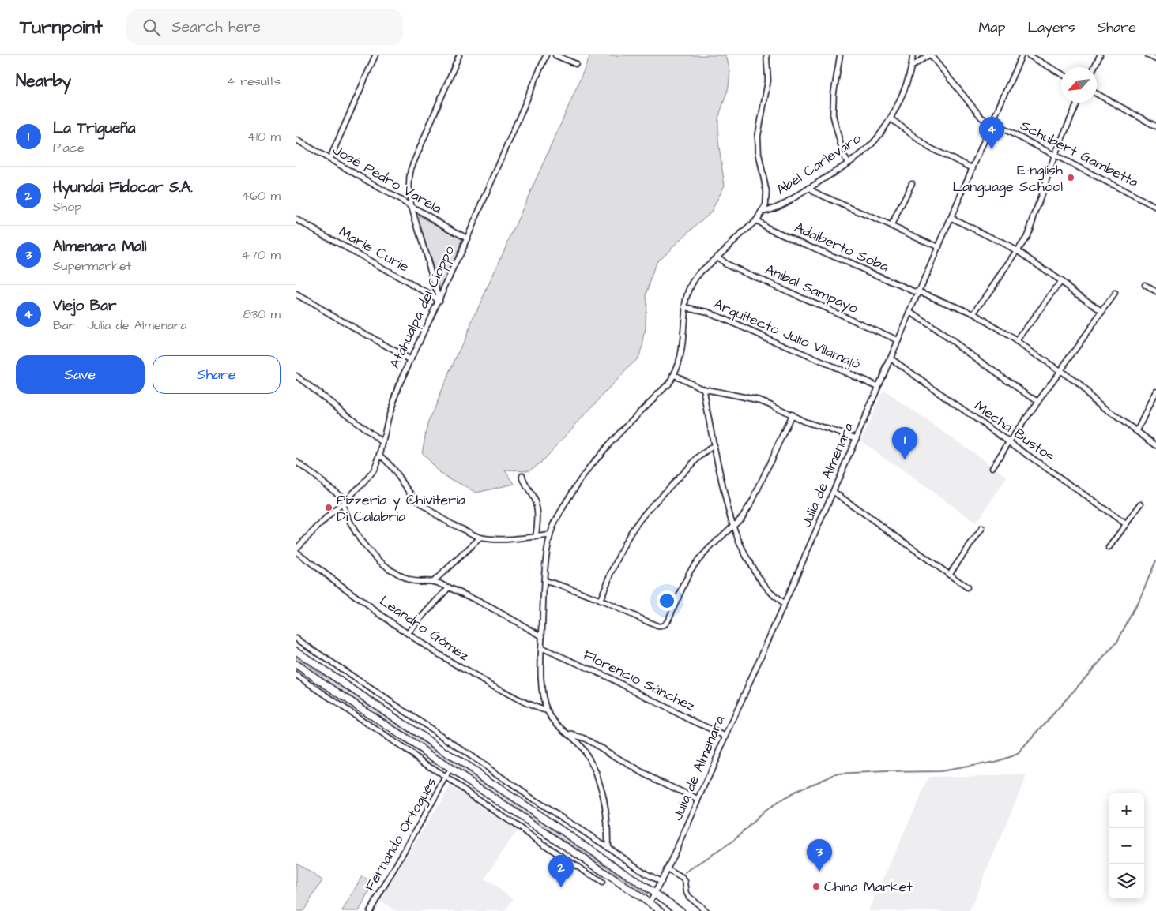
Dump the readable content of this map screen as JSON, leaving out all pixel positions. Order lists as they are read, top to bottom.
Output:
{
  "streets": {
    "street": [
      "Schubert Gambetta",
      "Abel Carlevaro",
      "José Pedro Varela",
      "Adalberto Soba",
      "Marie Curie",
      "Anibal Sampayo",
      "Atahualpa del Cioppo",
      "Arquitecto Julio Vilamajó",
      "Mecha Bustos",
      "Julia de Almenara",
      "Leandro Gómez",
      "Florencio Sánchez",
      "Fernando Ortogués"
    ]
  },
  "crossings": [
    ["Schubert Gambetta", "Julia de Almenara"],
    ["José Pedro Varela", "Atahualpa del Cioppo"],
    ["Adalberto Soba", "Julia de Almenara"],
    ["Marie Curie", "Atahualpa del Cioppo"],
    ["Anibal Sampayo", "Julia de Almenara"],
    ["Atahualpa del Cioppo", "Leandro Gómez"],
    ["Arquitecto Julio Vilamajó", "Julia de Almenara"],
    ["Mecha Bustos", "Julia de Almenara"],
    ["Julia de Almenara", "Florencio Sánchez"]
  ],
  "places": ["E-nglish Language School", "Pizzería y Chivitería Di Calabria", "China Market"],
  "north": "bottom left",
  "page": {
    "header": "Turnpoint",
    "search": "Search here",
    "nav": ["Map", "Layers", "Share"],
    "heading": ["Nearby", "4 results"],
    "list": [
      {
        "mark": "1",
        "name": "La Trigueña",
        "note": "Place",
        "value": "410 m"
      },
      {
        "mark": "2",
        "name": "Hyundai Fidocar S.A.",
        "note": "Shop",
        "value": "460 m"
      },
      {
        "mark": "3",
        "name": "Almenara Mall",
        "note": "Supermarket",
        "value": "470 m"
      },
      {
        "mark": "4",
        "name": "Viejo Bar",
        "note": "Bar · Julia de Almenara",
        "value": "830 m"
      }
    ],
    "pins": [
      "4",
      "1",
      "3",
      "2"
    ],
    "buttons": ["Save", "Share"],
    "map_buttons": ["+", "−"]
  }
}
